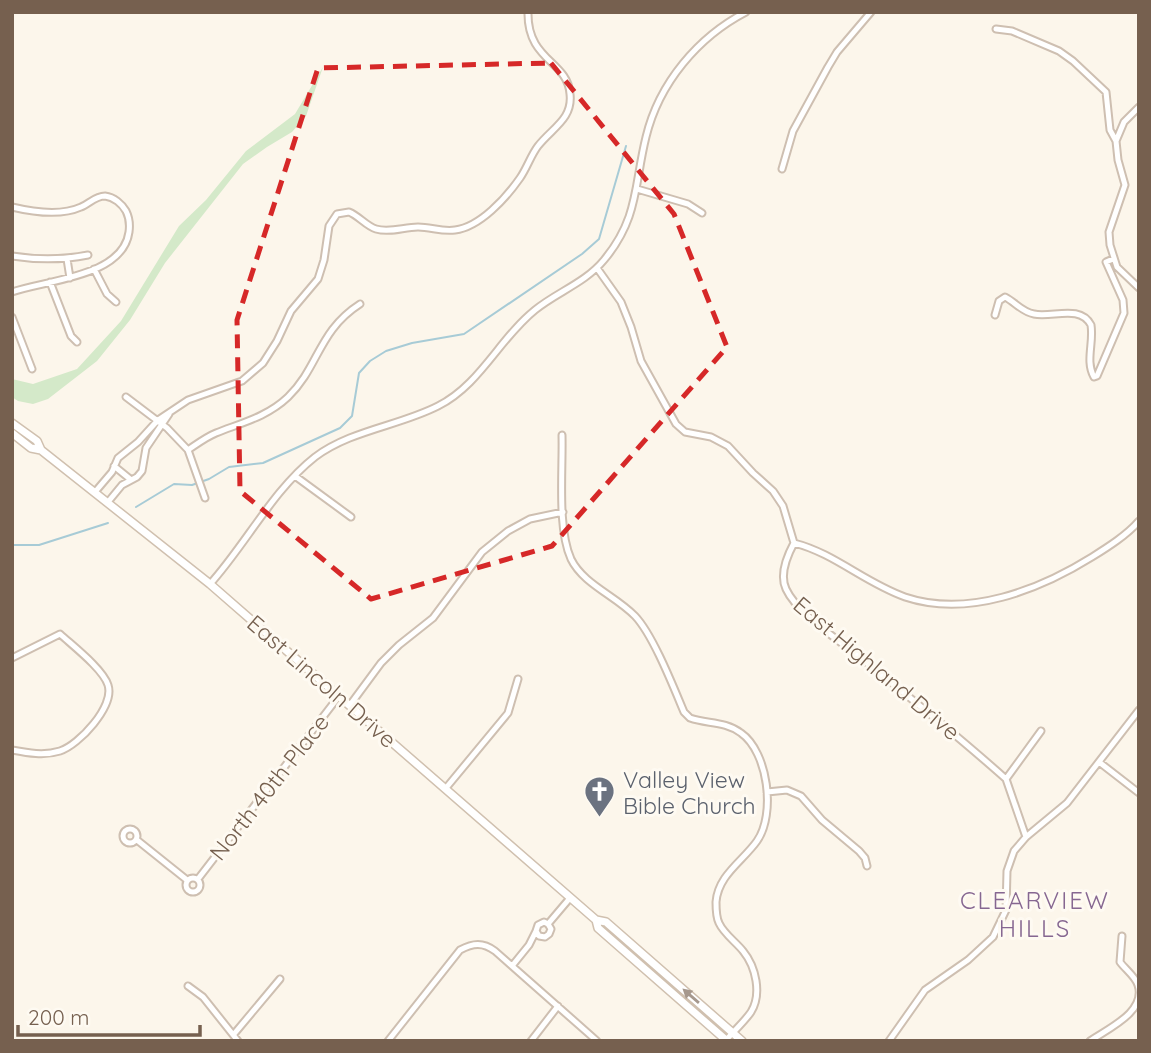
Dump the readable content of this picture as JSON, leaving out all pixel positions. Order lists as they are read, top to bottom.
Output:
{
  "streets": {
    "main road": ["East Lincoln Drive"],
    "street": ["East Highland Drive", "North 40th Place"]
  },
  "crossings": [
    ["East Lincoln Drive", "North 40th Place"]
  ],
  "districts": ["CLEARVIEW HILLS"],
  "places": {
    "church": ["Valley View Bible Church"]
  },
  "scale_bar": "200 m"
}
